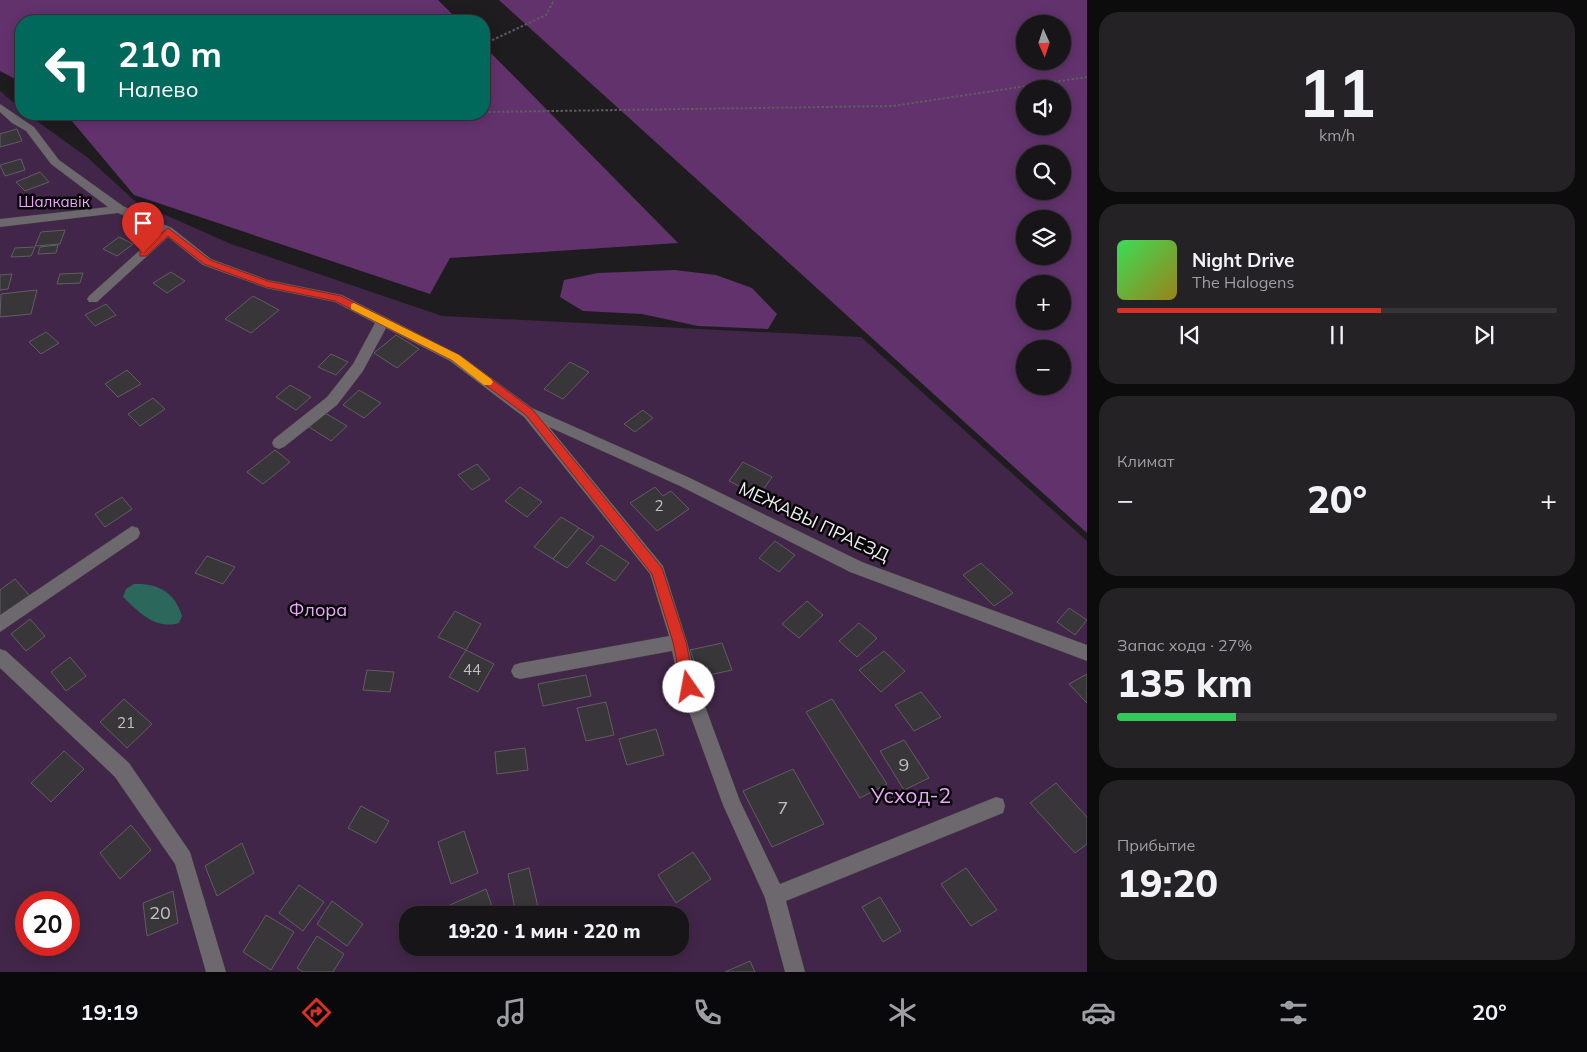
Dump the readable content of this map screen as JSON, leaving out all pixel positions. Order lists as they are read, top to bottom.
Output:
{
  "streets": {
    "lane": ["МЕЖАВЫ ПРАЕЗД"]
  },
  "parks": ["Шалкавік", "Флора", "Усход-2"],
  "house_numbers": [
    "2",
    "44",
    "21",
    "9",
    "7",
    "20"
  ],
  "north": "bottom",
  "page": {
    "tile": [
      ["11", "km/h"],
      "Климат",
      ["Запас хода · 27%", "135 km"],
      ["Прибытие", "19:20"]
    ],
    "map_buttons": ["+", "−"],
    "turn": ["210 m", "Налево"],
    "song": ["Night Drive", "The Halogens"],
    "heat": ["−", "20°", "+"],
    "limit": "20",
    "trip": "19:20 · 1 мин · 220 m",
    "tabs": ["19:19", "20°"]
  }
}
